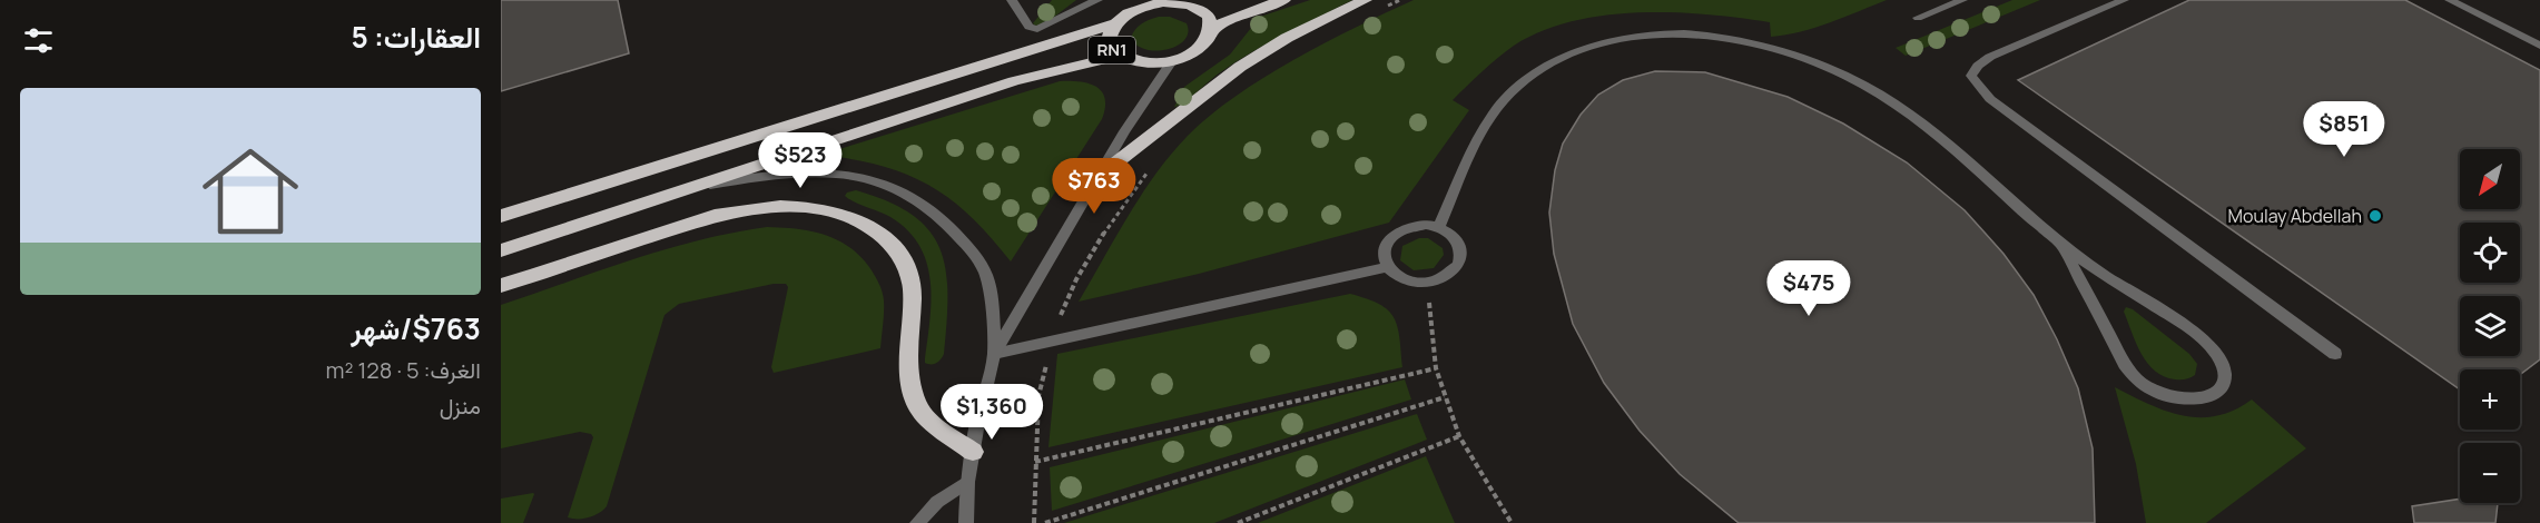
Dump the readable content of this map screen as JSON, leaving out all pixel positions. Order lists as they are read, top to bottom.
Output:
{
  "streets": {
    "highway": ["RN1"]
  },
  "places": ["Moulay Abdellah"],
  "north": "bottom left",
  "page": {
    "heading": "العقارات: 5",
    "list": [
      {
        "name": "$763/شهر",
        "note": "الغرف: 5 · 128 m² · منزل"
      }
    ],
    "price": [
      "$851",
      "$523",
      "$763",
      "$475",
      "$1,360"
    ],
    "map_buttons": ["+", "−"]
  }
}
